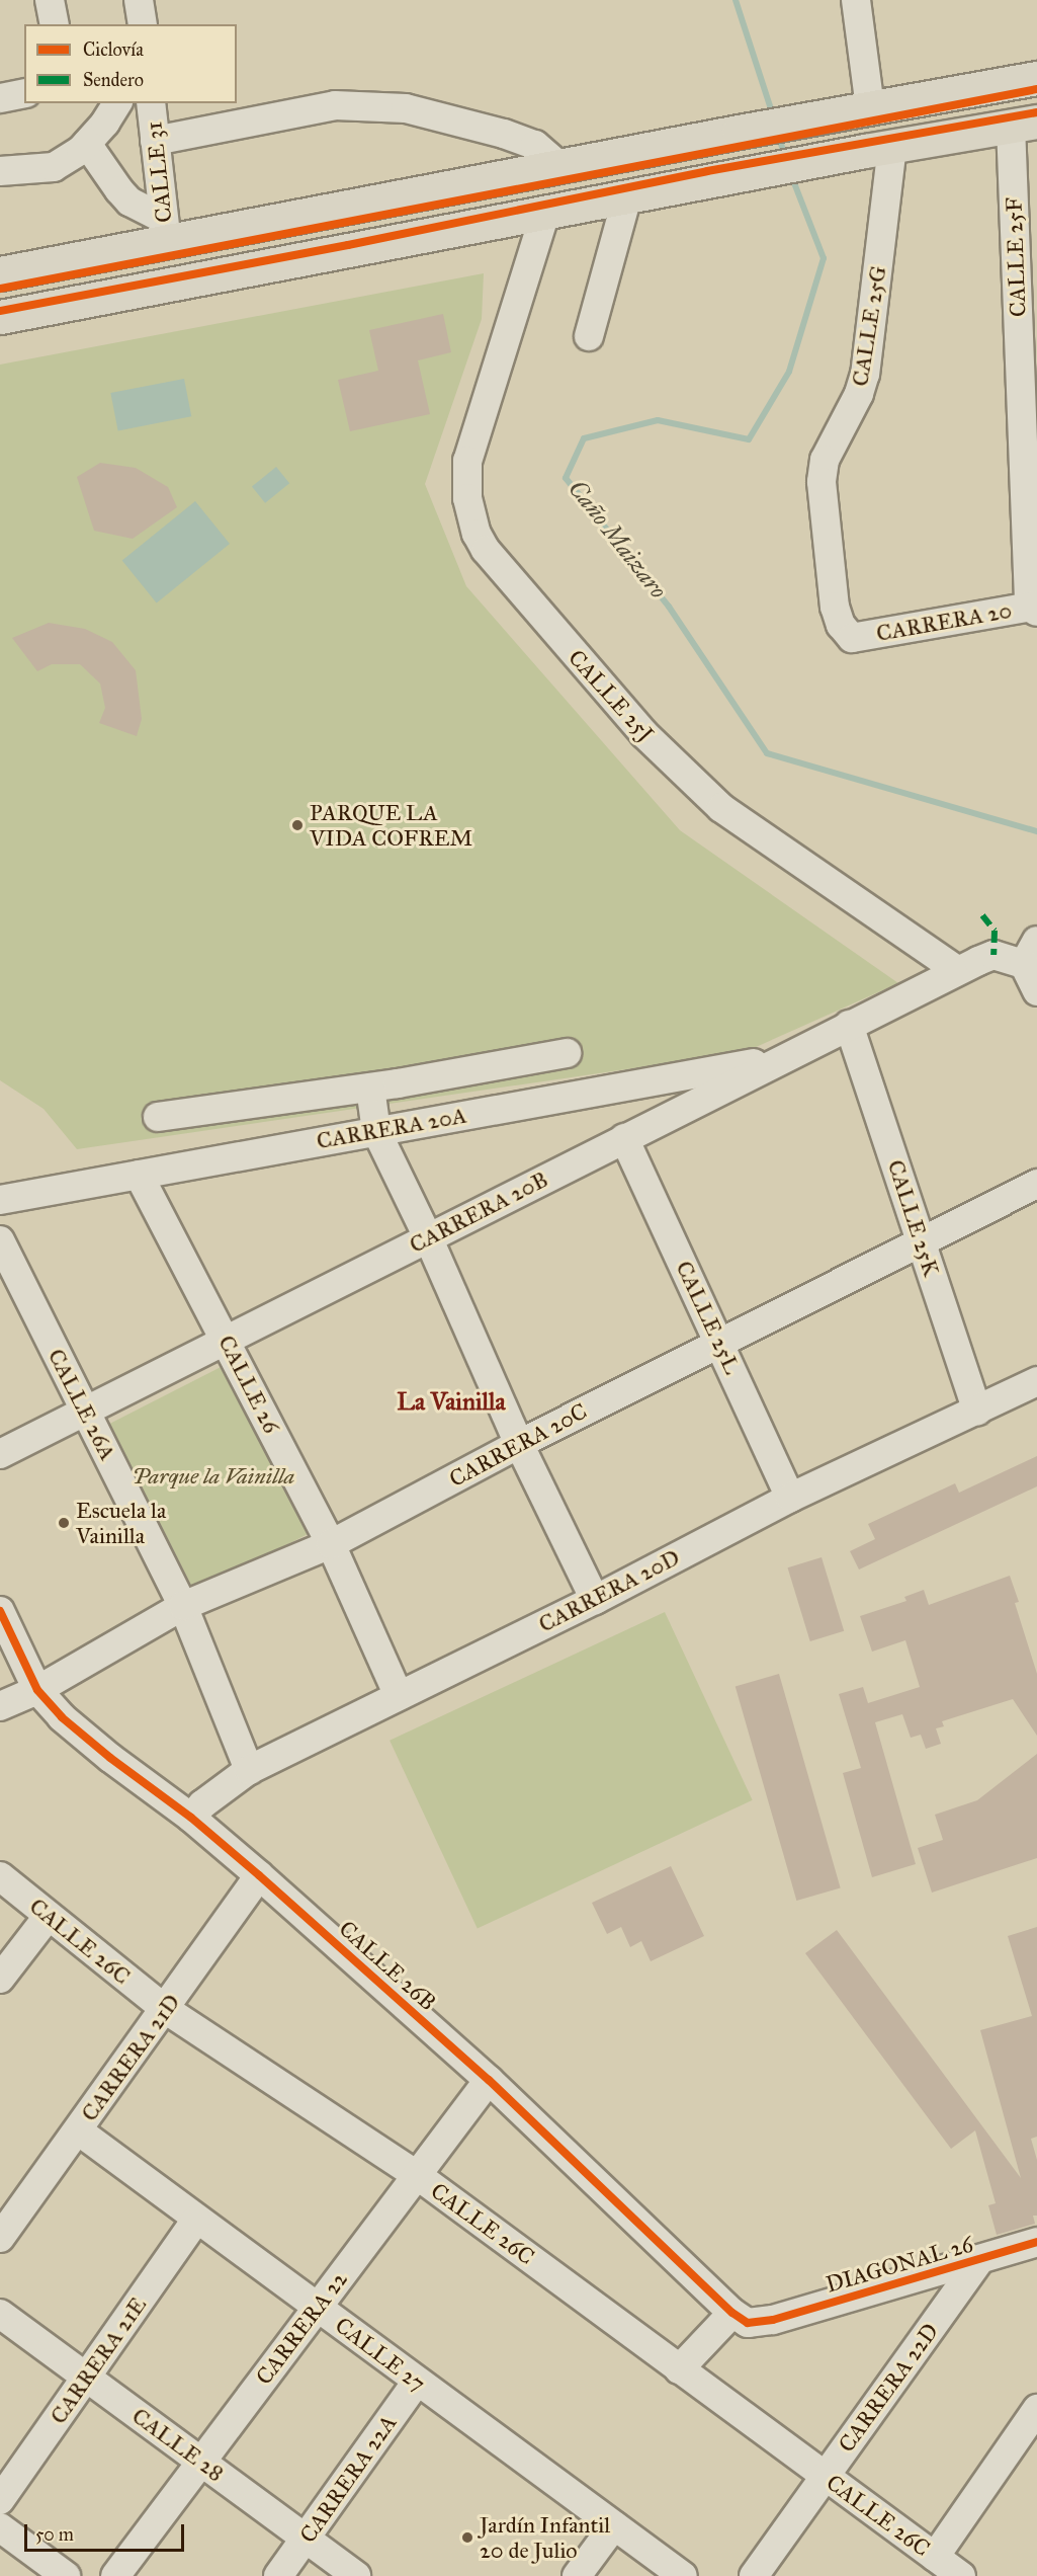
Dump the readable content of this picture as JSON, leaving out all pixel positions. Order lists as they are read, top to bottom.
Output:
{
  "streets": {
    "street": [
      "CALLE 31",
      "CALLE 25F",
      "CALLE 25G",
      "CARRERA 20",
      "CALLE 25J",
      "CARRERA 20A",
      "CARRERA 20B",
      "CALLE 25K",
      "CALLE 25L",
      "CALLE 26",
      "CALLE 26A",
      "CARRERA 20C",
      "CARRERA 20D",
      "CALLE 26C",
      "CALLE 26B",
      "CARRERA 21D",
      "DIAGONAL 26",
      "CARRERA 22",
      "CALLE 27",
      "CARRERA 21E",
      "CARRERA 22D",
      "CALLE 28",
      "CARRERA 22A"
    ]
  },
  "crossings": [
    ["CALLE 25F", "CARRERA 20"],
    ["CALLE 25G", "CARRERA 20"],
    ["CALLE 25J", "CARRERA 20B"],
    ["CARRERA 20A", "CARRERA 20B"],
    ["CARRERA 20A", "CALLE 26"],
    ["CARRERA 20B", "CALLE 25K"],
    ["CARRERA 20B", "CALLE 25L"],
    ["CARRERA 20B", "CALLE 26"],
    ["CARRERA 20B", "CALLE 26A"],
    ["CALLE 25K", "CARRERA 20C"],
    ["CALLE 25K", "CARRERA 20D"],
    ["CALLE 25L", "CARRERA 20C"],
    ["CALLE 25L", "CARRERA 20D"],
    ["CALLE 26", "CARRERA 20C"],
    ["CALLE 26", "CARRERA 20D"],
    ["CALLE 26A", "CARRERA 20C"],
    ["CALLE 26A", "CARRERA 20D"],
    ["CARRERA 20C", "CALLE 26B"],
    ["CARRERA 20D", "CALLE 26B"],
    ["CALLE 26C", "CARRERA 21D"],
    ["CALLE 26C", "CARRERA 22"],
    ["CALLE 26C", "CARRERA 22D"],
    ["CALLE 26B", "CARRERA 21D"],
    ["CALLE 26B", "DIAGONAL 26"],
    ["CALLE 26B", "CARRERA 22"],
    ["CARRERA 21D", "CALLE 27"],
    ["DIAGONAL 26", "CARRERA 22D"],
    ["CARRERA 22", "CALLE 27"],
    ["CARRERA 22", "CALLE 28"],
    ["CALLE 27", "CARRERA 21E"],
    ["CALLE 27", "CARRERA 22A"],
    ["CARRERA 21E", "CALLE 28"],
    ["CALLE 28", "CARRERA 22A"]
  ],
  "districts": ["La Vainilla"],
  "water": ["Caño Maizaro"],
  "parks": ["Parque la Vainilla"],
  "places": ["PARQUE LA VIDA COFREM", "Escuela la Vainilla", "Jardín Infantil 20 de Julio"],
  "legend": ["Ciclovía", "Sendero"],
  "scale_bar": "50 m"
}
